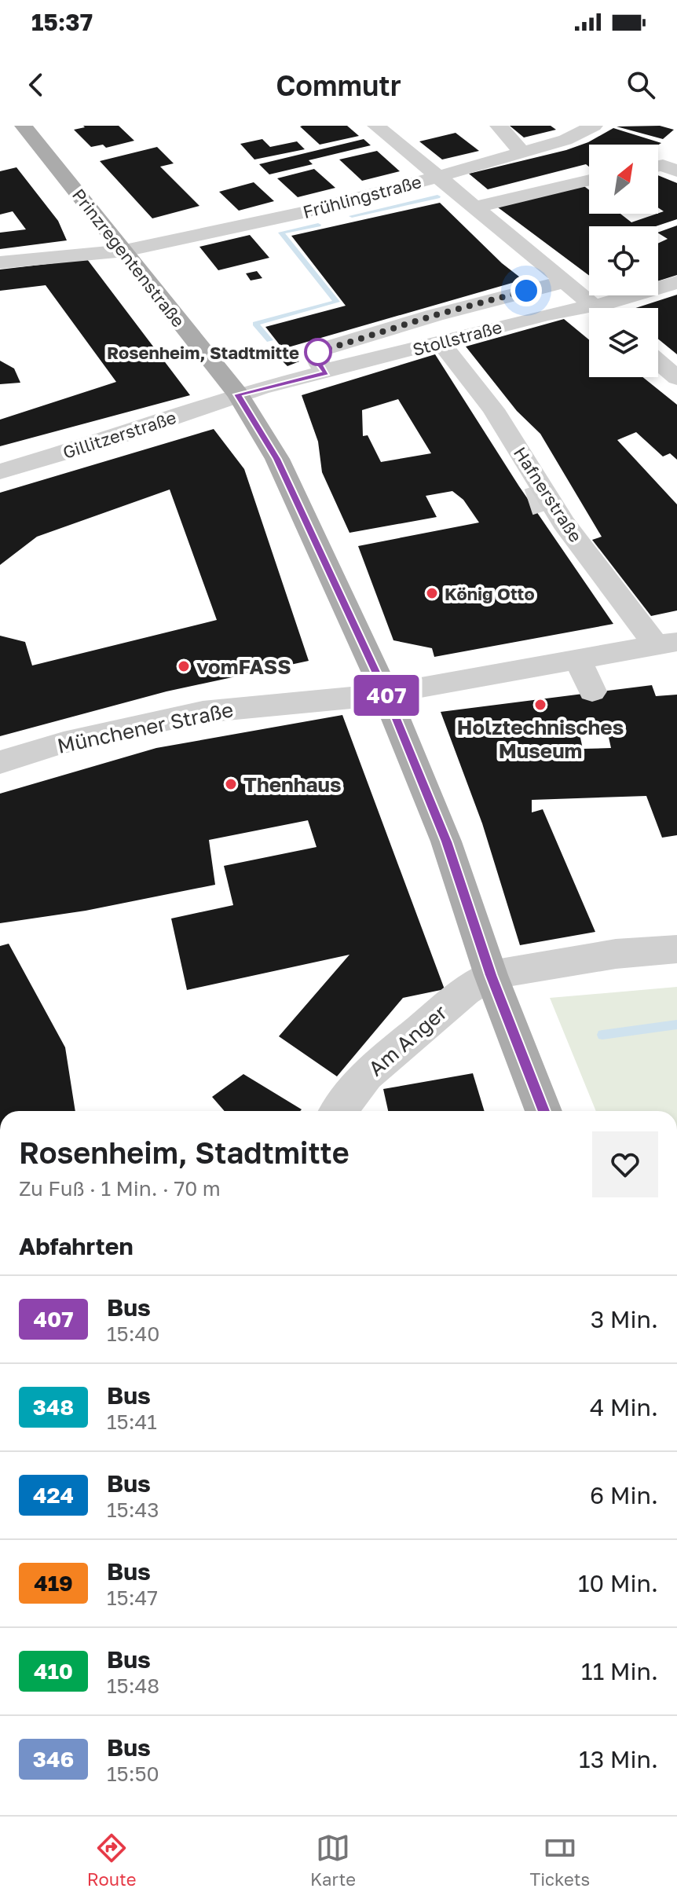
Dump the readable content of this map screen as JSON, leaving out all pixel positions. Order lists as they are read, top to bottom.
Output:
{
  "streets": {
    "main road": ["Prinzregentenstraße"],
    "street": [
      "Frühlingstraße",
      "Stollstraße",
      "Gillitzerstraße",
      "Hafnerstraße",
      "Münchener Straße",
      "Am Anger"
    ]
  },
  "crossings": [
    ["Frühlingstraße", "Prinzregentenstraße"],
    ["Prinzregentenstraße", "Stollstraße"],
    ["Prinzregentenstraße", "Gillitzerstraße"],
    ["Prinzregentenstraße", "Am Anger"],
    ["Stollstraße", "Gillitzerstraße"],
    ["Stollstraße", "Hafnerstraße"]
  ],
  "places": [
    "Rosenheim, Stadtmitte",
    "König Otto",
    "vomFASS",
    "Holztechnisches Museum",
    "Thenhaus"
  ],
  "lines": ["bus line 407"],
  "north": "top right",
  "page": {
    "status": "15:37",
    "header": "Commutr",
    "on_map": "407",
    "heading": [
      ["Rosenheim, Stadtmitte", "Zu Fuß · 1 Min. · 70 m"],
      "Abfahrten"
    ],
    "list": [
      {
        "mark": "407",
        "name": "Bus",
        "note": "15:40",
        "value": "3 Min."
      },
      {
        "mark": "348",
        "name": "Bus",
        "note": "15:41",
        "value": "4 Min."
      },
      {
        "mark": "424",
        "name": "Bus",
        "note": "15:43",
        "value": "6 Min."
      },
      {
        "mark": "419",
        "name": "Bus",
        "note": "15:47",
        "value": "10 Min."
      },
      {
        "mark": "410",
        "name": "Bus",
        "note": "15:48",
        "value": "11 Min."
      },
      {
        "mark": "346",
        "name": "Bus",
        "note": "15:50",
        "value": "13 Min."
      }
    ],
    "tabs": ["Route", "Karte", "Tickets"]
  }
}
